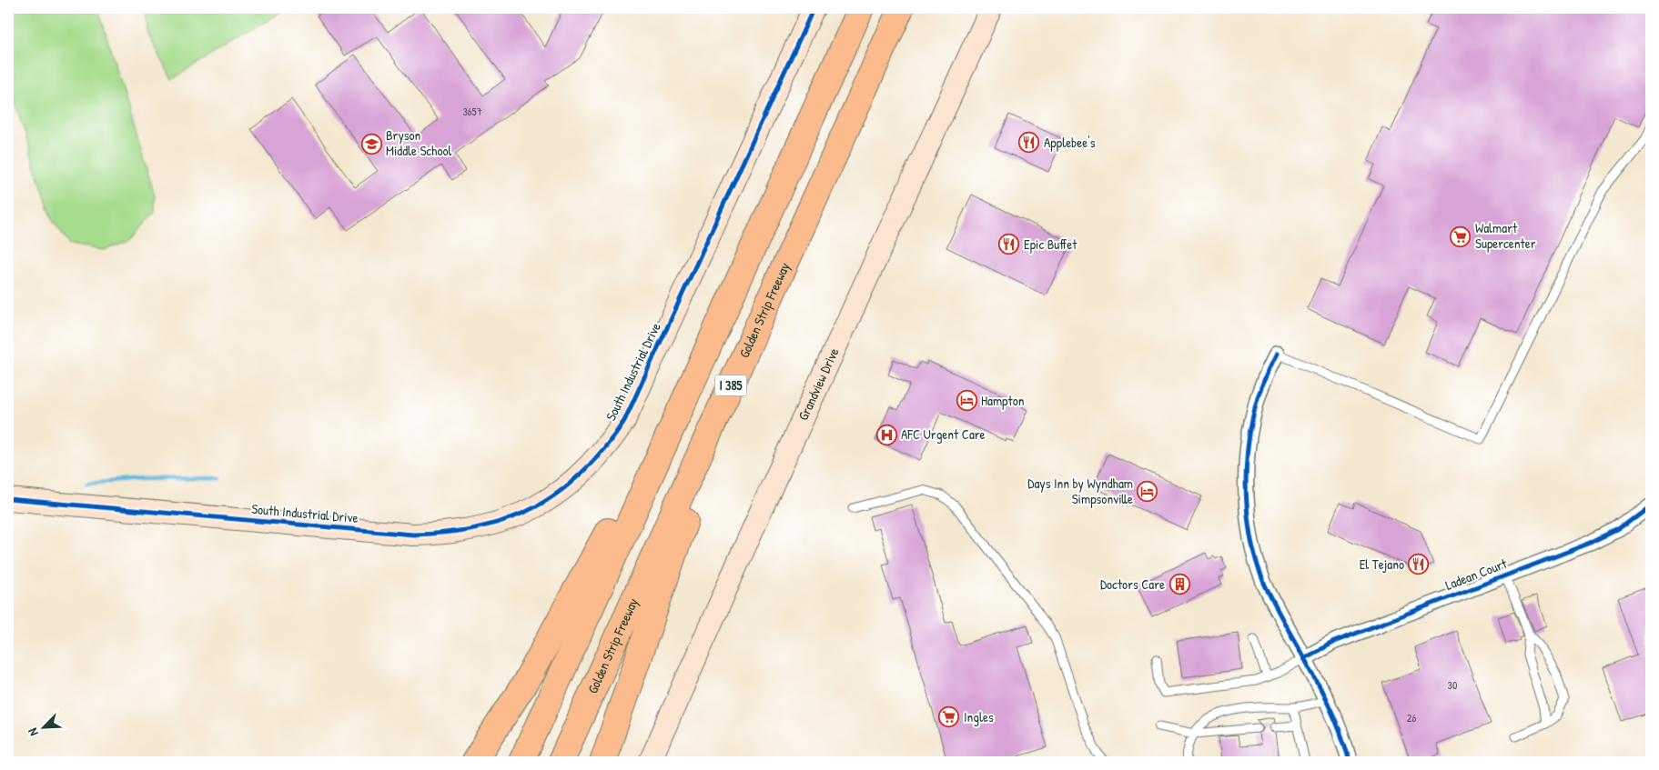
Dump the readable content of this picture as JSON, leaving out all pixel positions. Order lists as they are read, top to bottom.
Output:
{
  "streets": {
    "highway": ["Golden Strip Freeway", "I 385"],
    "street": ["South Industrial Drive", "Grandview Drive", "Ladean Court"]
  },
  "places": {
    "restaurant": ["Applebee's", "Epic Buffet", "El Tejano"],
    "school or university": ["Bryson Middle School"],
    "supermarket": ["Walmart Supercenter", "Ingles"],
    "hotel": ["Hampton", "Days Inn by Wyndham Simpsonville"],
    "hospital": ["AFC Urgent Care"],
    "building": ["Doctors Care"]
  },
  "house_numbers": ["3657", "30", "26"],
  "north": "bottom left"
}
